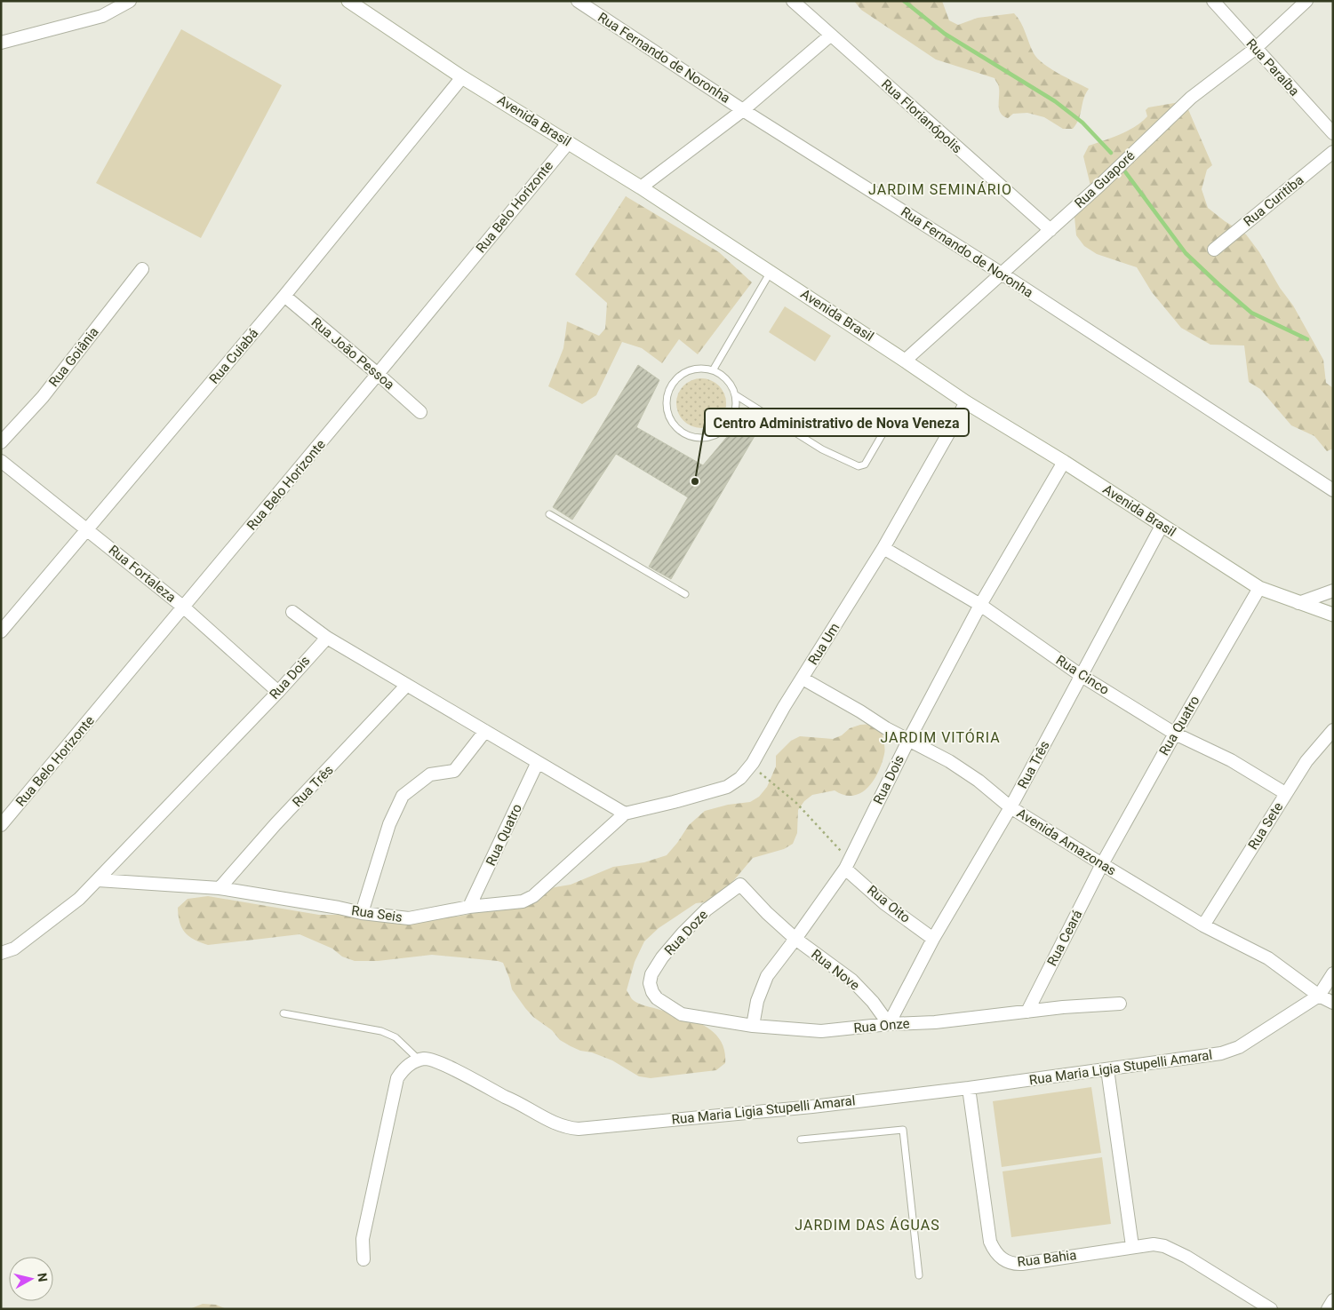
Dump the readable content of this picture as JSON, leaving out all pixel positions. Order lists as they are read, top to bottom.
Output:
{
  "streets": {
    "street": [
      "Rua Fernando de Noronha",
      "Rua Paraíba",
      "Rua Florianópolis",
      "Avenida Brasil",
      "Rua Guaporé",
      "Rua Curitiba",
      "Rua Belo Horizonte",
      "Rua João Pessoa",
      "Rua Cuiabá",
      "Rua Goiânia",
      "Rua Fortaleza",
      "Rua Um",
      "Rua Cinco",
      "Rua Dois",
      "Rua Quatro",
      "Rua Três",
      "Rua Sete",
      "Avenida Amazonas",
      "Rua Oito",
      "Rua Seis",
      "Rua Doze",
      "Rua Ceará",
      "Rua Nove",
      "Rua Onze",
      "Rua Maria Ligia Stupelli Amaral",
      "Rua Bahia"
    ]
  },
  "crossings": [
    ["Rua Fernando de Noronha", "Rua Guaporé"],
    ["Rua Paraíba", "Rua Guaporé"],
    ["Rua Florianópolis", "Rua Guaporé"],
    ["Avenida Brasil", "Rua Guaporé"],
    ["Avenida Brasil", "Rua Belo Horizonte"],
    ["Avenida Brasil", "Rua Cuiabá"],
    ["Avenida Brasil", "Rua Um"],
    ["Avenida Brasil", "Rua Dois"],
    ["Avenida Brasil", "Rua Quatro"],
    ["Avenida Brasil", "Rua Três"],
    ["Rua Belo Horizonte", "Rua João Pessoa"],
    ["Rua Belo Horizonte", "Rua Fortaleza"],
    ["Rua João Pessoa", "Rua Cuiabá"],
    ["Rua Cuiabá", "Rua Fortaleza"],
    ["Rua Fortaleza", "Rua Dois"],
    ["Rua Um", "Rua Cinco"],
    ["Rua Um", "Avenida Amazonas"],
    ["Rua Um", "Rua Seis"],
    ["Rua Cinco", "Rua Dois"],
    ["Rua Cinco", "Rua Quatro"],
    ["Rua Cinco", "Rua Três"],
    ["Rua Cinco", "Rua Sete"],
    ["Rua Dois", "Avenida Amazonas"],
    ["Rua Dois", "Rua Oito"],
    ["Rua Dois", "Rua Seis"],
    ["Rua Dois", "Rua Nove"],
    ["Rua Dois", "Rua Onze"],
    ["Rua Quatro", "Avenida Amazonas"],
    ["Rua Quatro", "Rua Seis"],
    ["Rua Quatro", "Rua Ceará"],
    ["Rua Três", "Avenida Amazonas"],
    ["Rua Três", "Rua Oito"],
    ["Rua Três", "Rua Seis"],
    ["Rua Três", "Rua Nove"],
    ["Rua Três", "Rua Onze"],
    ["Rua Sete", "Avenida Amazonas"],
    ["Avenida Amazonas", "Rua Ceará"],
    ["Avenida Amazonas", "Rua Maria Ligia Stupelli Amaral"],
    ["Rua Doze", "Rua Nove"],
    ["Rua Doze", "Rua Onze"],
    ["Rua Ceará", "Rua Onze"],
    ["Rua Nove", "Rua Onze"],
    ["Rua Maria Ligia Stupelli Amaral", "Rua Bahia"]
  ],
  "districts": ["JARDIM SEMINÁRIO", "JARDIM VITÓRIA", "JARDIM DAS ÁGUAS"],
  "places": ["Centro Administrativo de Nova Veneza"],
  "north": "right"
}
